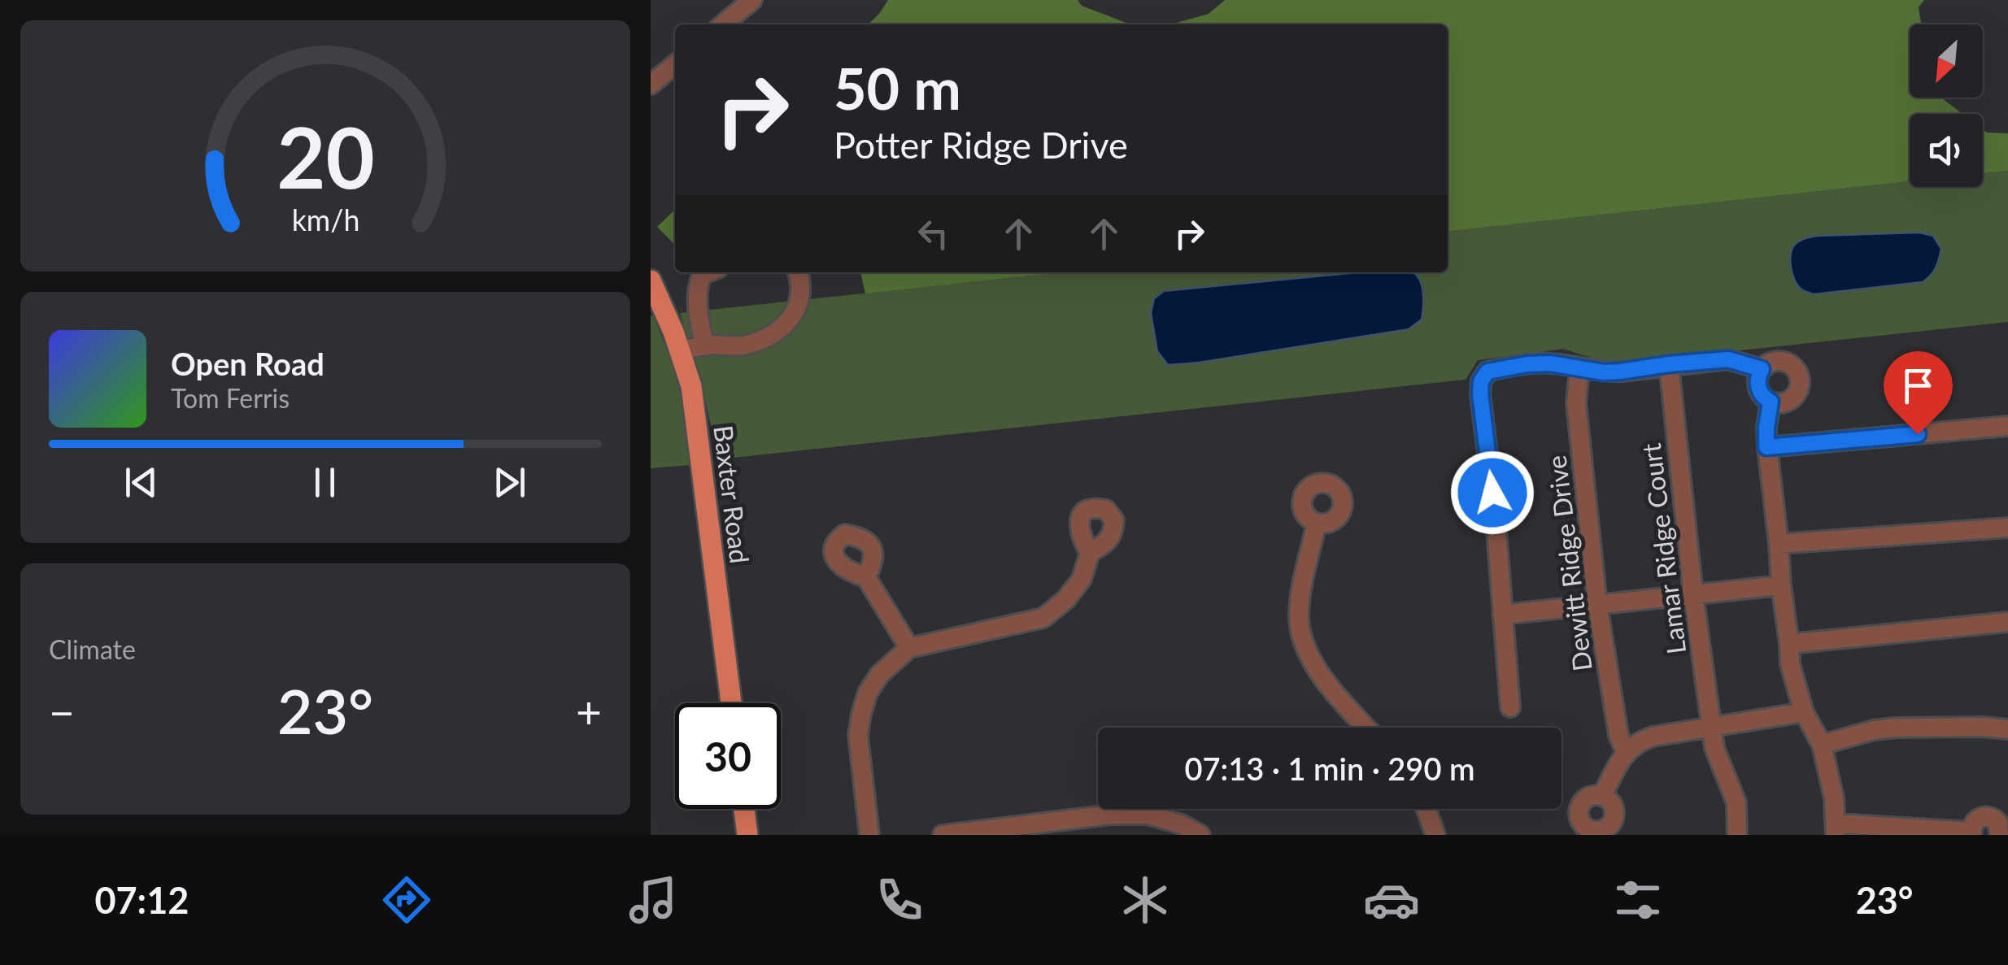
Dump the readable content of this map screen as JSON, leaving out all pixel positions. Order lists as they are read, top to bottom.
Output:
{
  "streets": {
    "main road": ["Baxter Road"],
    "street": ["Lamar Ridge Court", "Dewitt Ridge Drive"]
  },
  "north": "bottom left",
  "page": {
    "turn": ["50 m", "Potter Ridge Drive"],
    "song": ["Open Road", "Tom Ferris"],
    "tile": "Climate",
    "heat": ["−", "23°", "+"],
    "limit": "30",
    "trip": "07:13 · 1 min · 290 m",
    "tabs": ["07:12", "23°"],
    "gauge": ["20", "km/h"]
  }
}
